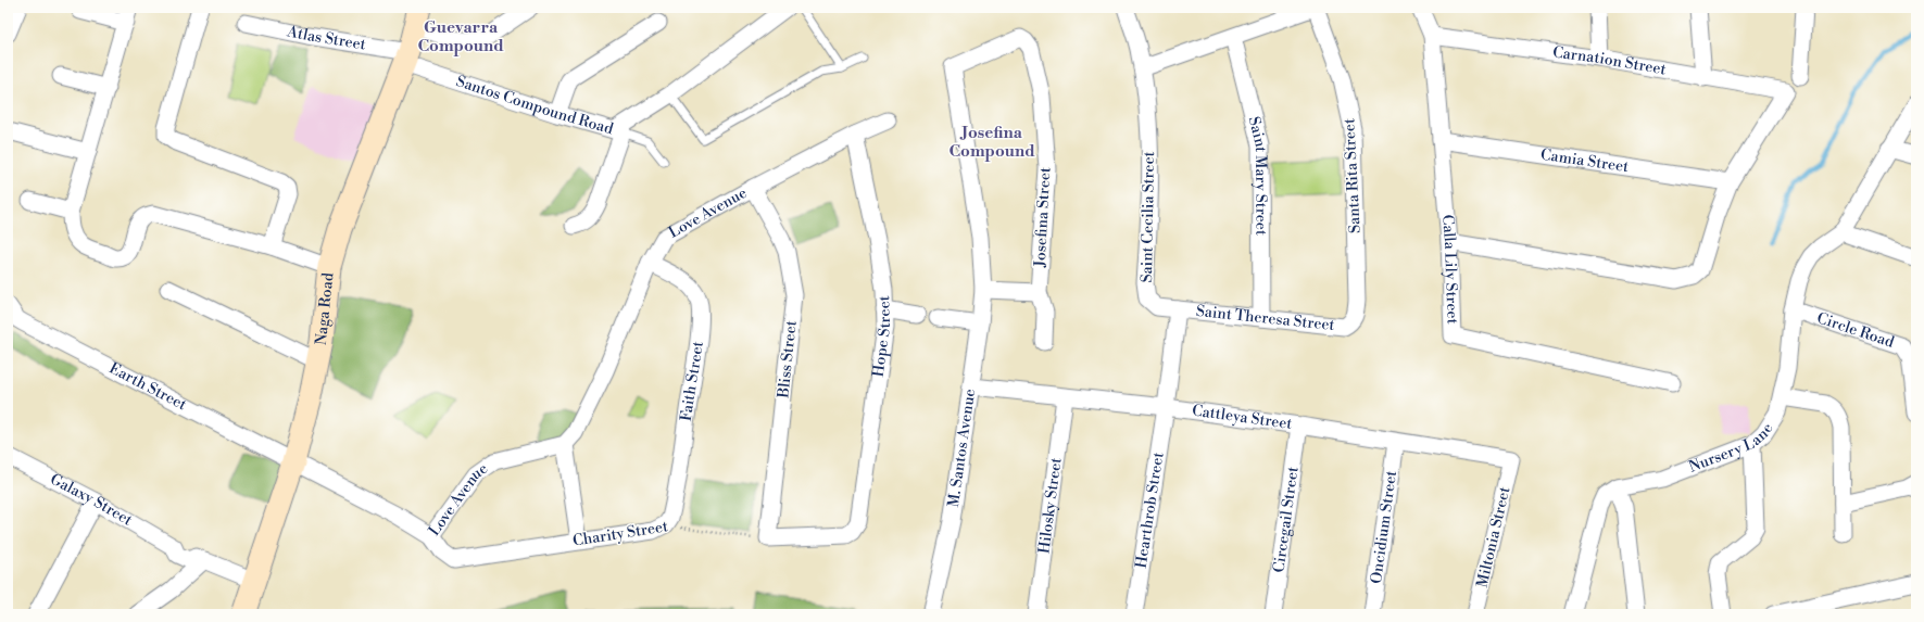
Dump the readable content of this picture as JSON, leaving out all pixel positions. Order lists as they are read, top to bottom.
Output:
{
  "streets": {
    "main road": ["Naga Road"],
    "street": [
      "Atlas Street",
      "Carnation Street",
      "Santos Compound Road",
      "Camia Street",
      "Saint Mary Street",
      "Santa Rita Street",
      "Love Avenue",
      "Josefina Street",
      "Saint Cecilia Street",
      "Calla Lily Street",
      "Saint Theresa Street",
      "Circle Road",
      "Hope Street",
      "Bliss Street",
      "Faith Street",
      "Earth Street",
      "Cattleya Street",
      "Nursery Lane",
      "M. Santos Avenue",
      "Galaxy Street",
      "Hilosky Street",
      "Hearthrob Street",
      "Circegail Street",
      "Oncidium Street",
      "Charity Street",
      "Miltonia Street"
    ]
  },
  "crossings": [
    ["Atlas Street", "Santos Compound Road"],
    ["Atlas Street", "Naga Road"],
    ["Carnation Street", "Camia Street"],
    ["Carnation Street", "Calla Lily Street"],
    ["Santos Compound Road", "Naga Road"],
    ["Camia Street", "Calla Lily Street"],
    ["Saint Mary Street", "Saint Theresa Street"],
    ["Santa Rita Street", "Saint Theresa Street"],
    ["Love Avenue", "Naga Road"],
    ["Love Avenue", "Hope Street"],
    ["Love Avenue", "Bliss Street"],
    ["Love Avenue", "Faith Street"],
    ["Love Avenue", "Earth Street"],
    ["Love Avenue", "Charity Street"],
    ["Josefina Street", "M. Santos Avenue"],
    ["Saint Cecilia Street", "Saint Theresa Street"],
    ["Naga Road", "Earth Street"],
    ["Naga Road", "Galaxy Street"],
    ["Circle Road", "Nursery Lane"],
    ["Hope Street", "Bliss Street"],
    ["Hope Street", "Charity Street"],
    ["Bliss Street", "Charity Street"],
    ["Faith Street", "Charity Street"],
    ["Cattleya Street", "M. Santos Avenue"],
    ["Cattleya Street", "Hilosky Street"],
    ["Cattleya Street", "Hearthrob Street"],
    ["Cattleya Street", "Circegail Street"],
    ["Cattleya Street", "Oncidium Street"],
    ["Cattleya Street", "Miltonia Street"]
  ],
  "districts": ["Guevarra Compound", "Josefina Compound"]
}
